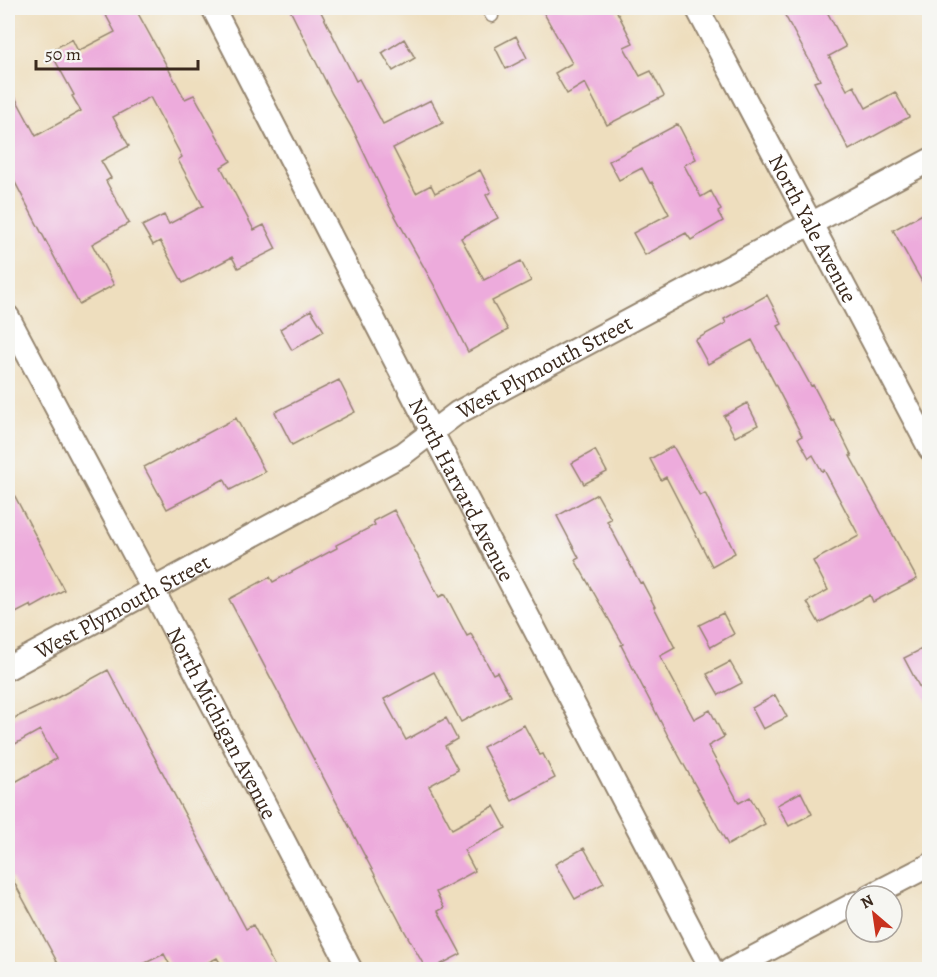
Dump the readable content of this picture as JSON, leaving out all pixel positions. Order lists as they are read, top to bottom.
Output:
{
  "streets": {
    "street": [
      "North Yale Avenue",
      "West Plymouth Street",
      "North Harvard Avenue",
      "North Michigan Avenue"
    ]
  },
  "crossings": [
    ["North Yale Avenue", "West Plymouth Street"],
    ["West Plymouth Street", "North Harvard Avenue"],
    ["West Plymouth Street", "North Michigan Avenue"]
  ],
  "scale_bar": "50 m",
  "north": "top left"
}
